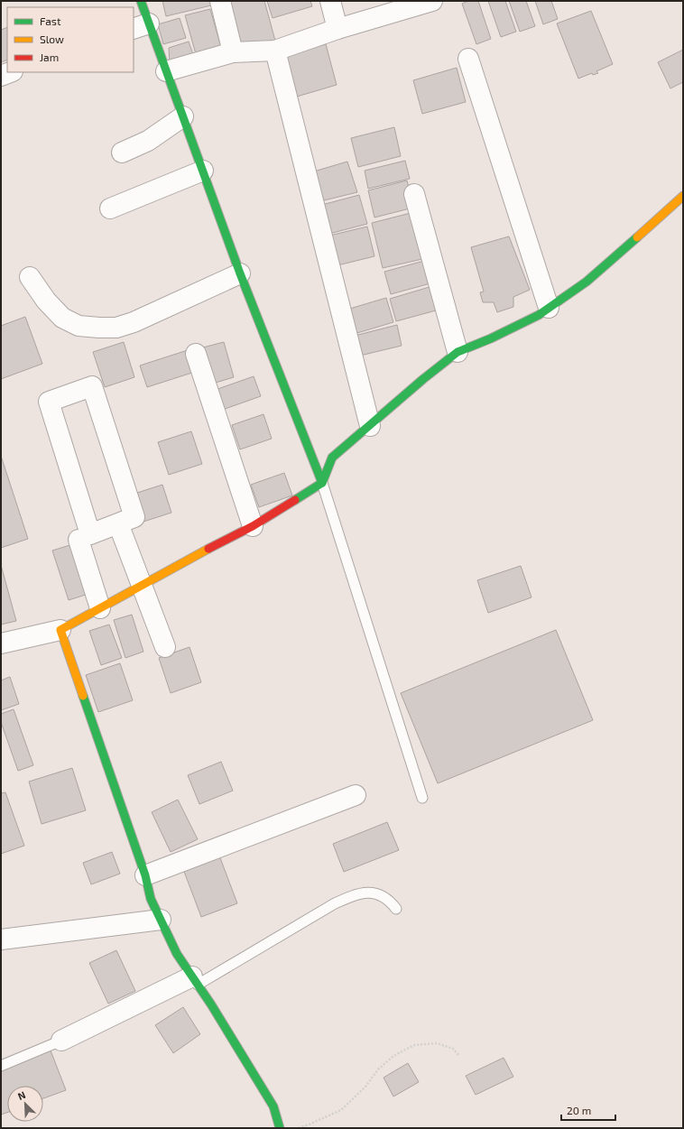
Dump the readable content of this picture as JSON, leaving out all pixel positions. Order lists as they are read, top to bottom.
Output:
{
  "legend": ["Fast", "Slow", "Jam"],
  "scale_bar": "20 m",
  "north": "top left"
}
